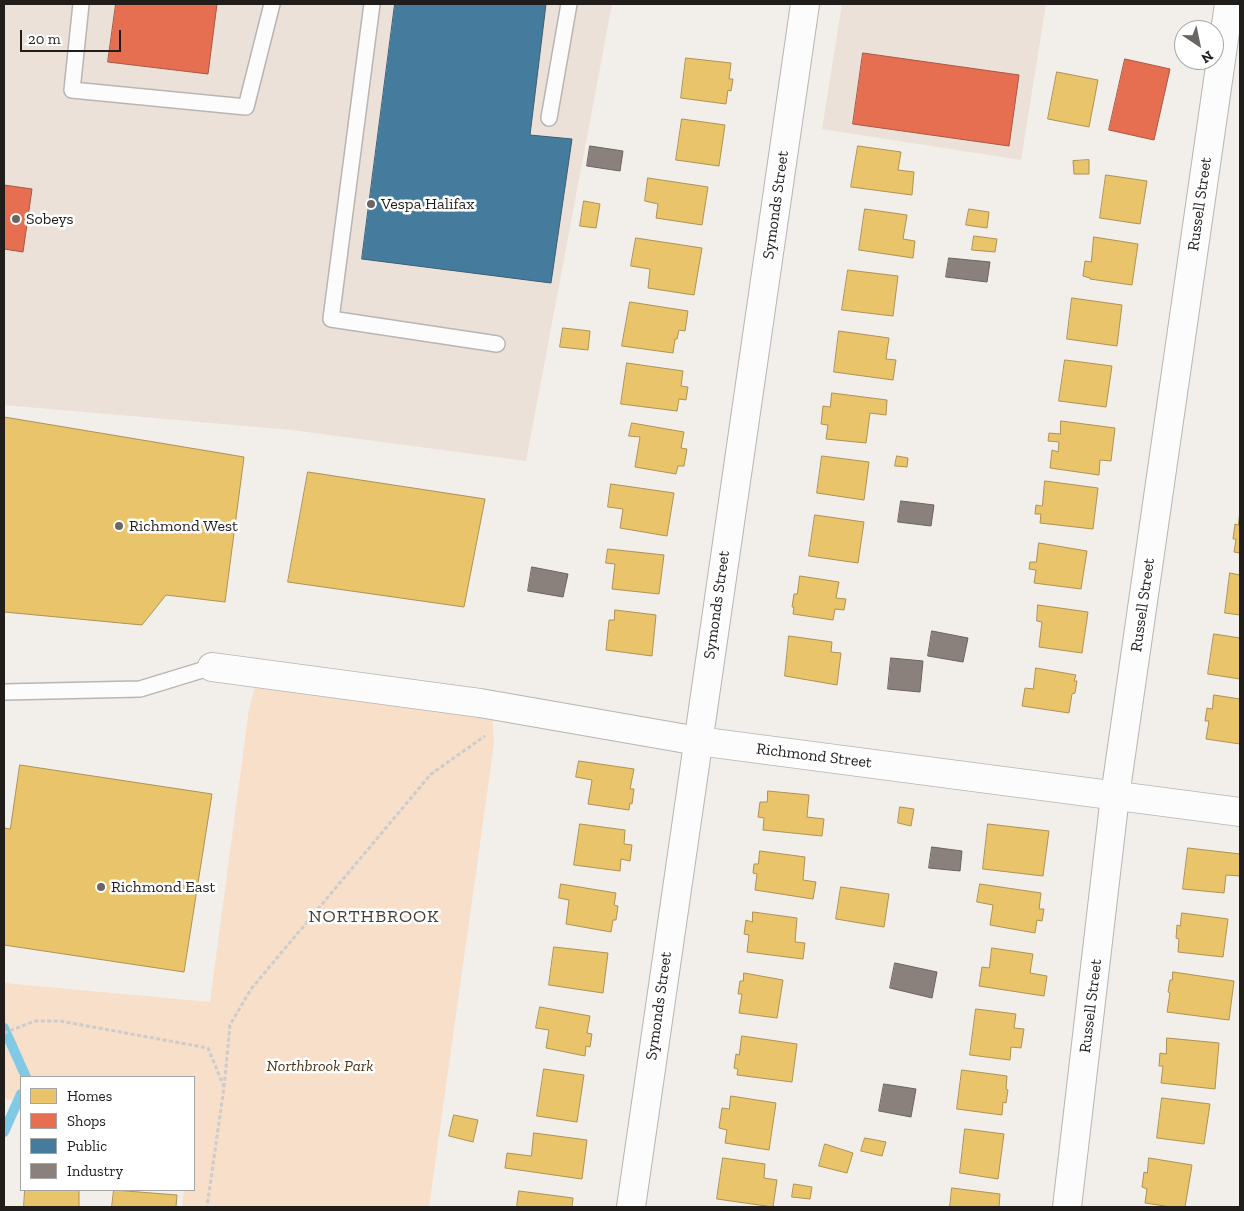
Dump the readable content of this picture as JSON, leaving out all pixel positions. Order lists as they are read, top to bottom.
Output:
{
  "streets": {
    "street": ["Russell Street", "Symonds Street", "Richmond Street"]
  },
  "crossings": [
    ["Russell Street", "Richmond Street"],
    ["Symonds Street", "Richmond Street"]
  ],
  "districts": ["NORTHBROOK"],
  "parks": ["Northbrook Park"],
  "places": [
    "Vespa Halifax",
    "Sobeys",
    "Richmond West",
    "Richmond East"
  ],
  "legend": [
    "Homes",
    "Shops",
    "Public",
    "Industry"
  ],
  "scale_bar": "20 m",
  "north": "bottom right"
}
